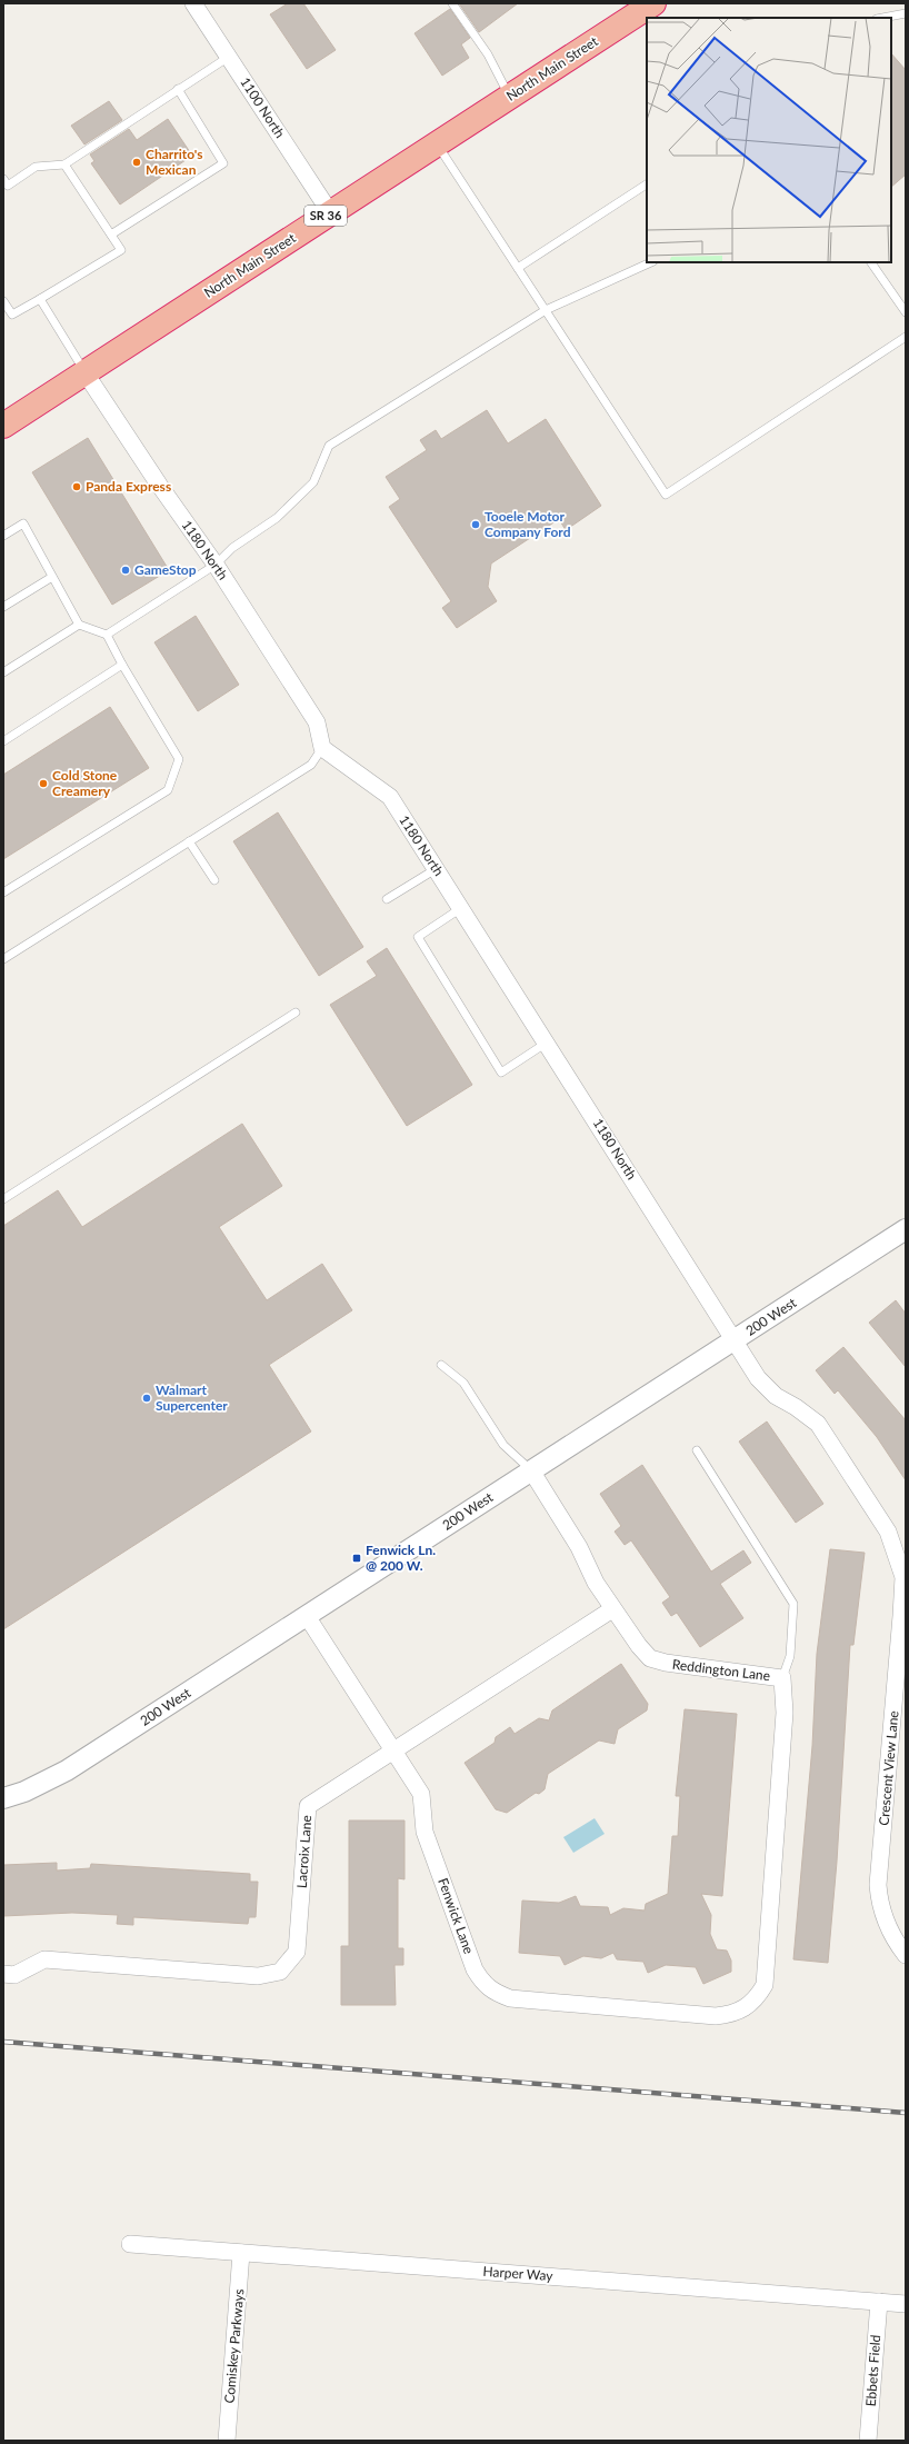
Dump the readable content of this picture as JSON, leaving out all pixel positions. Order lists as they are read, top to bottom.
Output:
{
  "streets": {
    "highway": ["North Main Street", "SR 36"],
    "street": [
      "1100 North",
      "1180 North",
      "200 West",
      "Reddington Lane",
      "Crescent View Lane",
      "Lacroix Lane",
      "Fenwick Lane",
      "Harper Way",
      "Comiskey Parkways",
      "Ebbets Field"
    ]
  },
  "crossings": [
    ["North Main Street", "1100 North"],
    ["North Main Street", "1180 North"],
    ["1180 North", "200 West"],
    ["1180 North", "Crescent View Lane"],
    ["200 West", "Reddington Lane"],
    ["200 West", "Crescent View Lane"],
    ["200 West", "Fenwick Lane"],
    ["Reddington Lane", "Lacroix Lane"],
    ["Reddington Lane", "Fenwick Lane"],
    ["Lacroix Lane", "Fenwick Lane"],
    ["Harper Way", "Comiskey Parkways"],
    ["Harper Way", "Ebbets Field"]
  ],
  "places": {
    "other": [
      "Charrito's Mexican",
      "Panda Express",
      "Tooele Motor Company Ford",
      "GameStop",
      "Cold Stone Creamery",
      "Walmart Supercenter"
    ],
    "transit": ["Fenwick Ln. @ 200 W."]
  }
}
